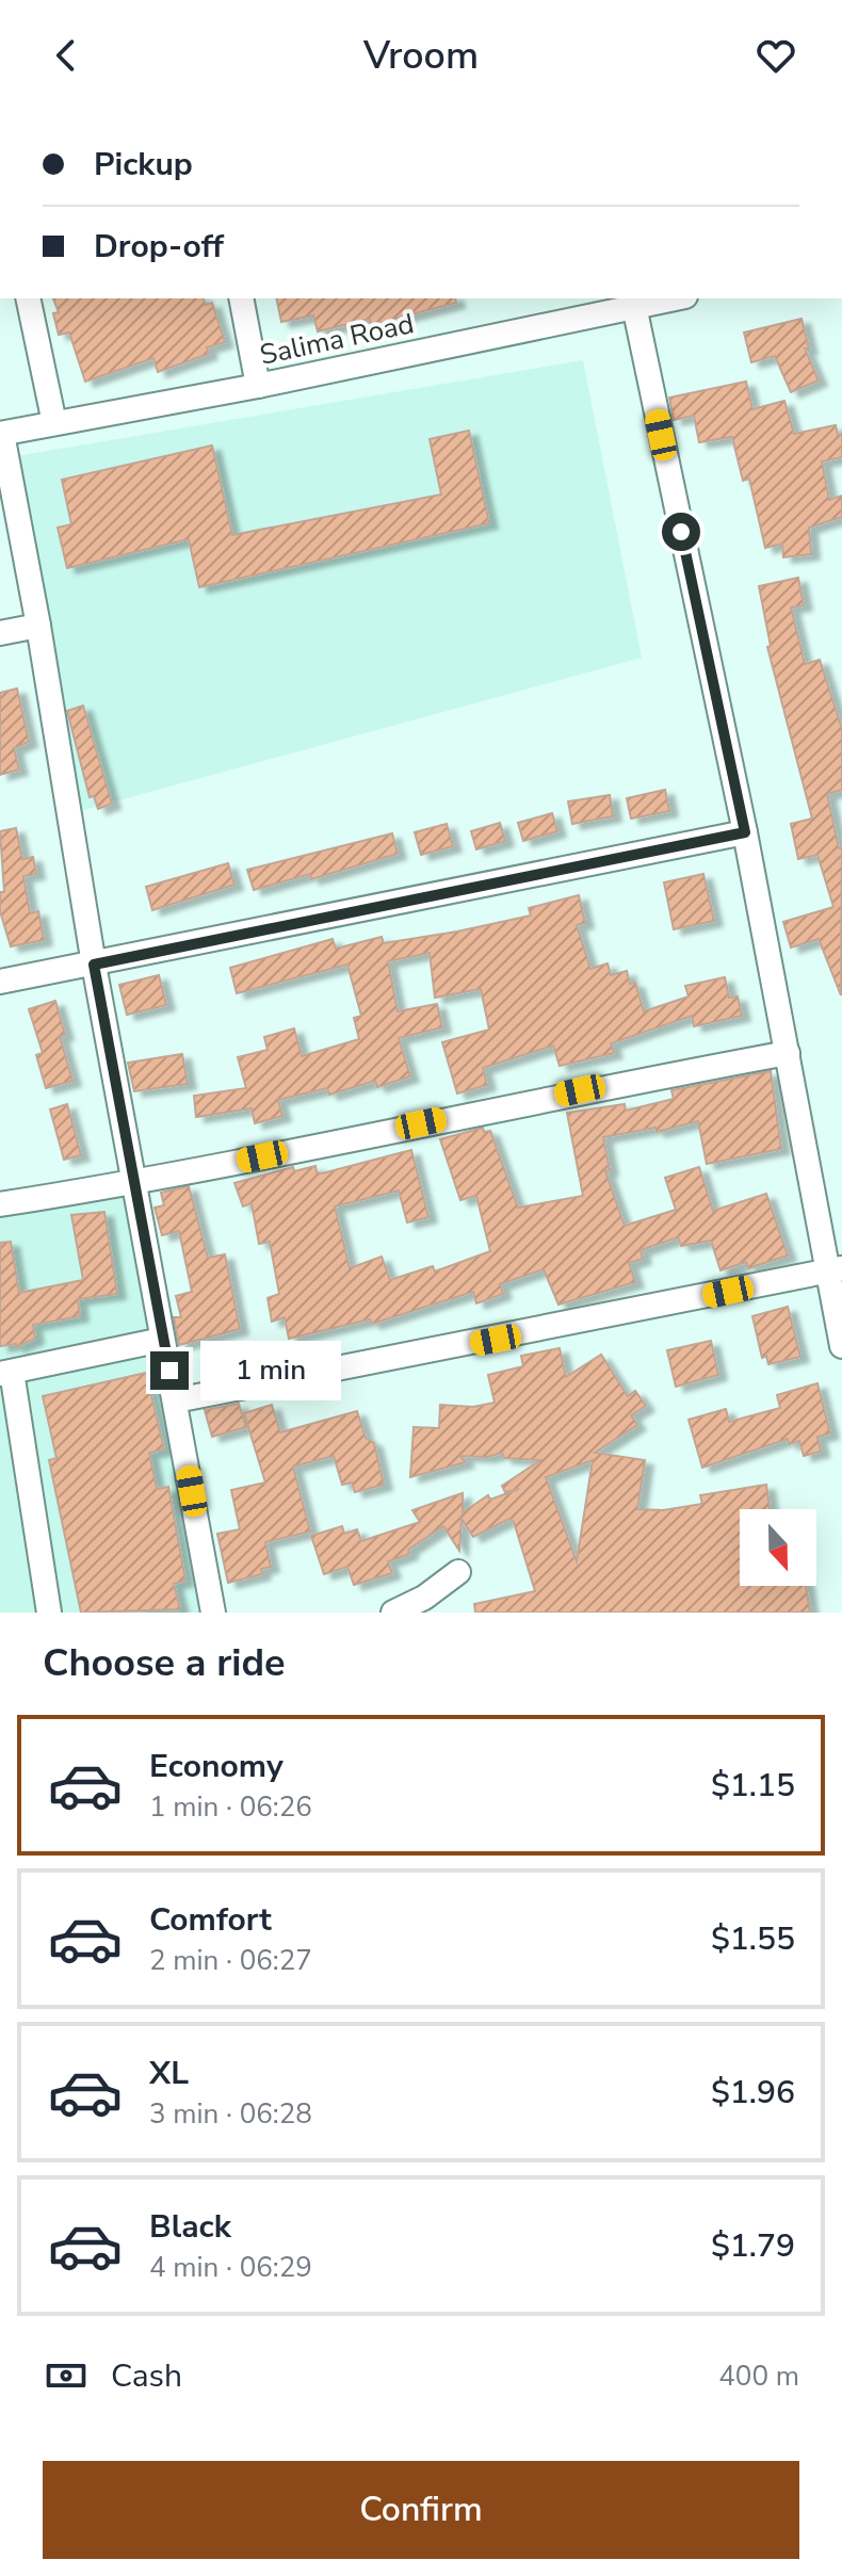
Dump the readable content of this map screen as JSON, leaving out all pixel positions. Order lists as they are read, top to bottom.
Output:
{
  "streets": {
    "street": ["Salima Road"]
  },
  "north": "bottom",
  "page": {
    "header": "Vroom",
    "banner": ["Pickup", "Drop-off"],
    "bubble": "1 min",
    "heading": "Choose a ride",
    "list": [
      {
        "name": "Economy",
        "note": "1 min · 06:26",
        "value": "$1.15"
      },
      {
        "name": "Comfort",
        "note": "2 min · 06:27",
        "value": "$1.55"
      },
      {
        "name": "XL",
        "note": "3 min · 06:28",
        "value": "$1.96"
      },
      {
        "name": "Black",
        "note": "4 min · 06:29",
        "value": "$1.79"
      }
    ],
    "pay": ["Cash", "400 m"],
    "buttons": "Confirm"
  }
}
